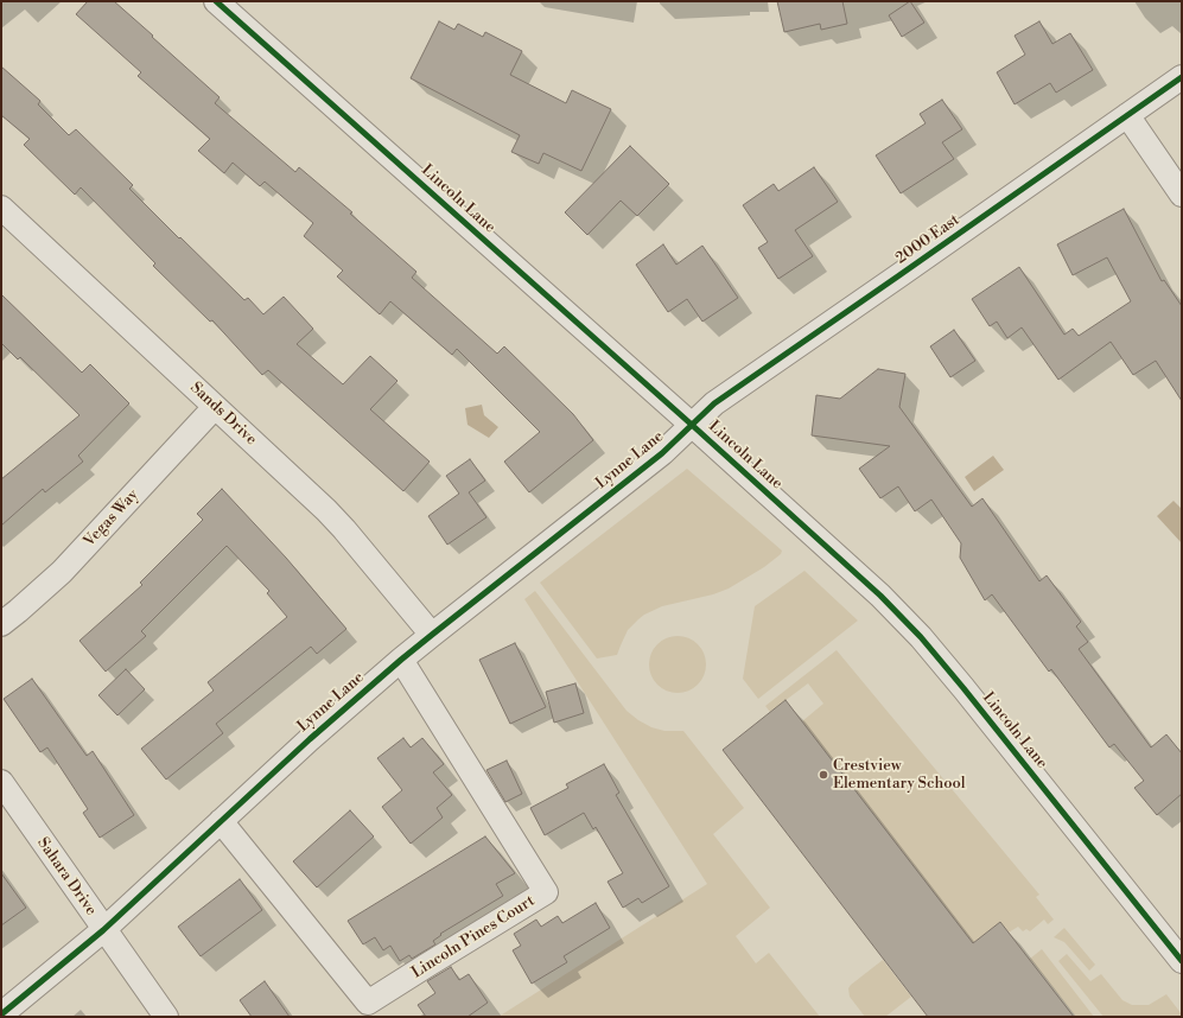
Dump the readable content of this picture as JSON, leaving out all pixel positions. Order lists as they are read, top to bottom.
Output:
{
  "streets": {
    "street": [
      "Lincoln Lane",
      "2000 East",
      "Sands Drive",
      "Lynne Lane",
      "Vegas Way",
      "Sahara Drive",
      "Lincoln Pines Court"
    ]
  },
  "crossings": [
    ["Lincoln Lane", "2000 East"],
    ["Lincoln Lane", "Lynne Lane"],
    ["2000 East", "Lynne Lane"],
    ["Sands Drive", "Lynne Lane"],
    ["Sands Drive", "Vegas Way"],
    ["Lynne Lane", "Sahara Drive"],
    ["Lynne Lane", "Lincoln Pines Court"]
  ],
  "places": ["Crestview Elementary School"]
}
